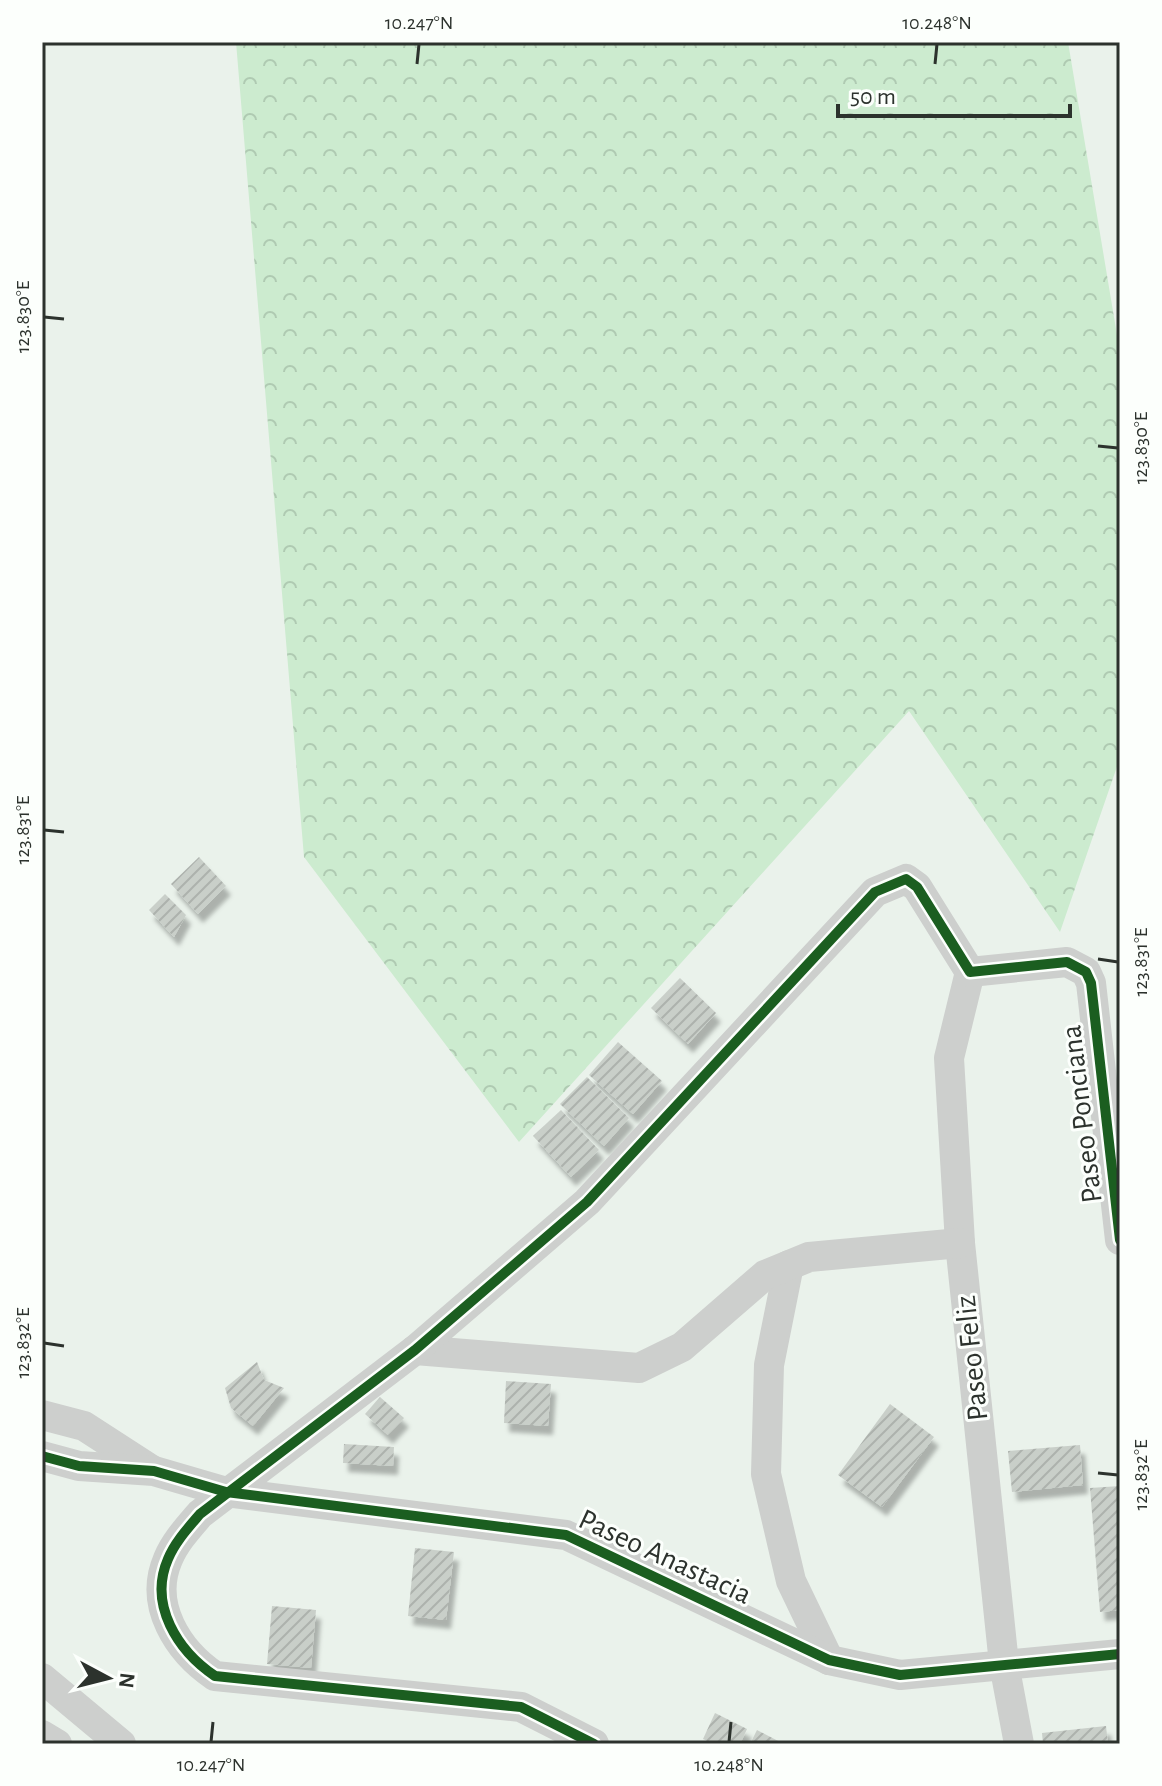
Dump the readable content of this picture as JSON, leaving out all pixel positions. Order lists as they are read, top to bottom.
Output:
{
  "streets": {
    "street": ["Paseo Ponciana", "Paseo Feliz", "Paseo Anastacia"]
  },
  "crossings": [
    ["Paseo Ponciana", "Paseo Feliz"],
    ["Paseo Feliz", "Paseo Anastacia"]
  ],
  "scale_bar": "50 m",
  "north": "right",
  "coordinates": [
    "10.247°N",
    "10.248°N",
    "123.830°E",
    "123.831°E",
    "123.832°E"
  ]
}
